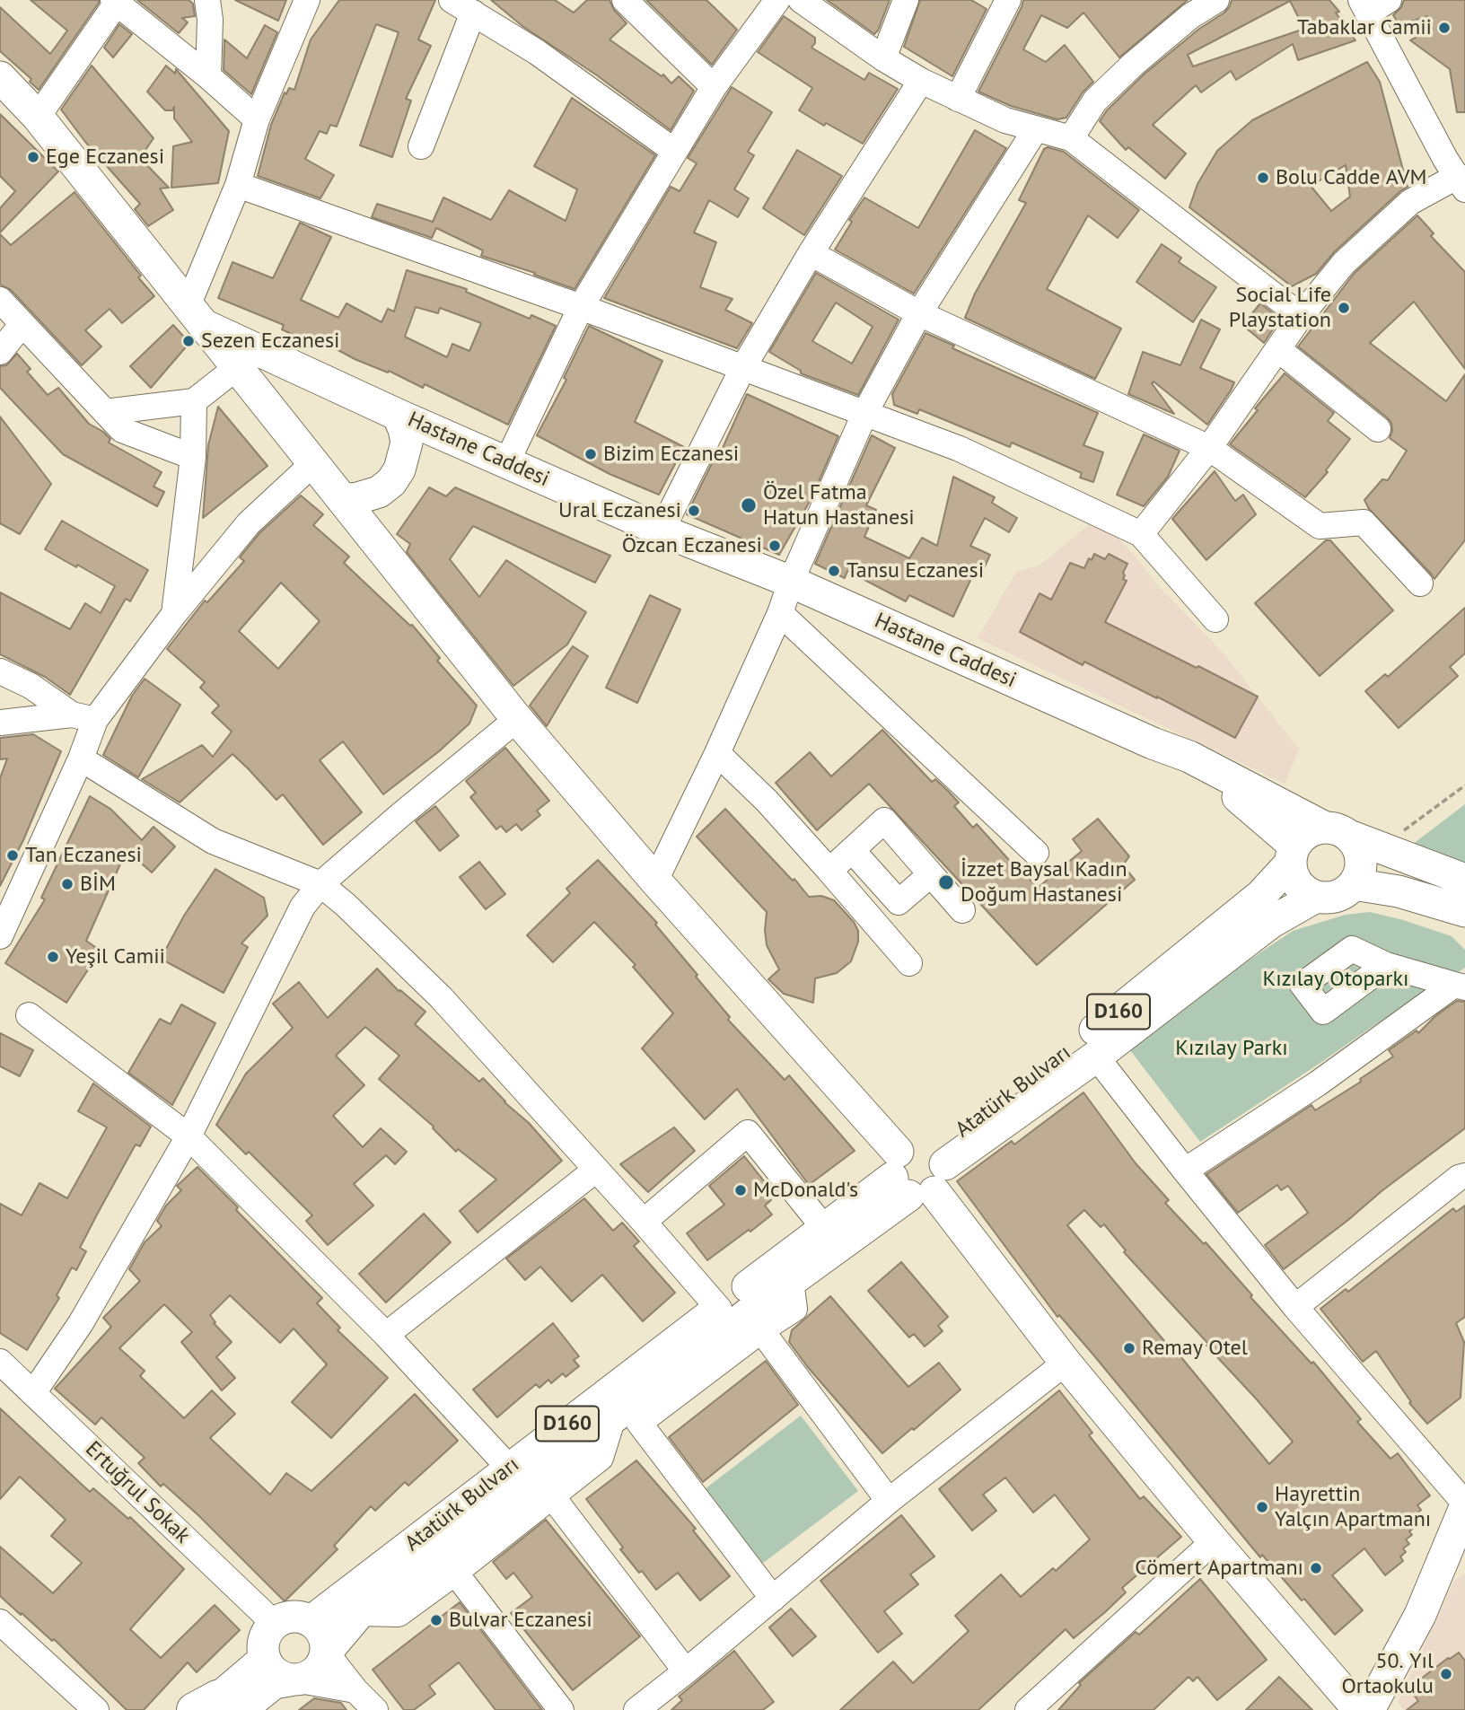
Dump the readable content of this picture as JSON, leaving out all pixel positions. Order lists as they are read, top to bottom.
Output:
{
  "streets": {
    "main road": ["Hastane Caddesi", "D160", "Atatürk Bulvarı"],
    "street": ["Ertuğrul Sokak"]
  },
  "crossings": [
    ["Hastane Caddesi", "D160"],
    ["Hastane Caddesi", "Atatürk Bulvarı"],
    ["D160", "Atatürk Bulvarı"],
    ["D160", "Ertuğrul Sokak"],
    ["Atatürk Bulvarı", "Ertuğrul Sokak"]
  ],
  "parks": ["Kızılay Otoparkı", "Kızılay Parkı"],
  "places": [
    "Tabaklar Camii",
    "Ege Eczanesi",
    "Bolu Cadde AVM",
    "Social Life Playstation",
    "Sezen Eczanesi",
    "Bizim Eczanesi",
    "Özel Fatma Hatun Hastanesi",
    "Ural Eczanesi",
    "Özcan Eczanesi",
    "Tansu Eczanesi",
    "Tan Eczanesi",
    "İzzet Baysal Kadın Doğum Hastanesi",
    "BİM",
    "Yeşil Camii",
    "McDonald's",
    "Remay Otel",
    "Hayrettin Yalçın Apartmanı",
    "Cömert Apartmanı",
    "Bulvar Eczanesi",
    "50. Yıl Ortaokulu"
  ]
}
